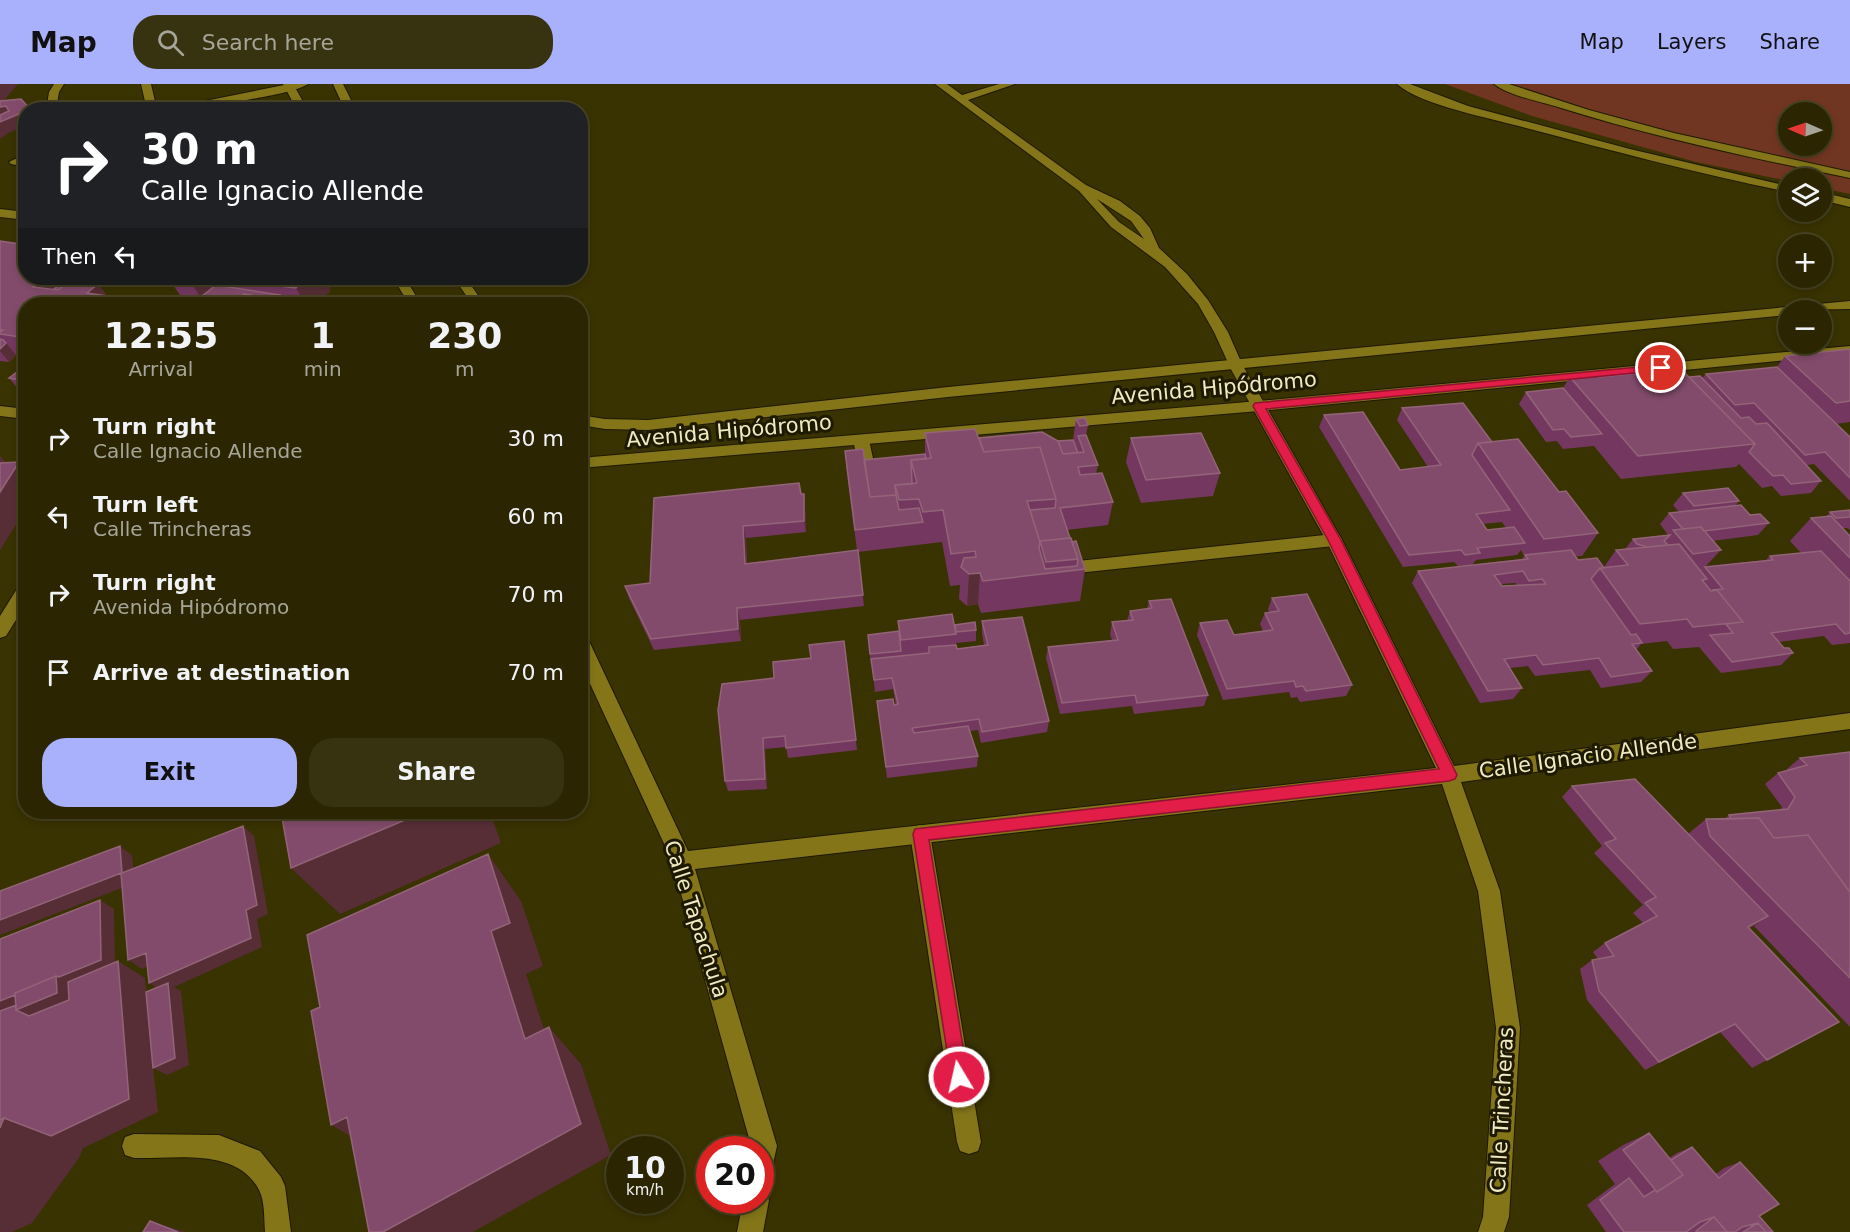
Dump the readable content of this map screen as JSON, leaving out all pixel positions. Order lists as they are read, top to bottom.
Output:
{
  "streets": {
    "main road": [
      "Avenida Hipódromo",
      "Calle Ignacio Allende",
      "Calle Tapachula",
      "Calle Trincheras"
    ]
  },
  "crossings": [
    ["Avenida Hipódromo", "Calle Trincheras"],
    ["Calle Ignacio Allende", "Calle Tapachula"],
    ["Calle Ignacio Allende", "Calle Trincheras"]
  ],
  "north": "left",
  "page": {
    "header": "Map",
    "search": "Search here",
    "nav": ["Map", "Layers", "Share"],
    "map_buttons": ["+", "−"],
    "turn": ["30 m", "Calle Ignacio Allende"],
    "then": "Then",
    "eta": [
      "12:55",
      "Arrival",
      "1",
      "min",
      "230",
      "m"
    ],
    "list": [
      {
        "name": "Turn right",
        "note": "Calle Ignacio Allende",
        "value": "30 m"
      },
      {
        "name": "Turn left",
        "note": "Calle Trincheras",
        "value": "60 m"
      },
      {
        "name": "Turn right",
        "note": "Avenida Hipódromo",
        "value": "70 m"
      },
      {
        "name": "Arrive at destination",
        "value": "70 m"
      }
    ],
    "buttons": ["Exit", "Share"],
    "speed": "10 km/h",
    "limit": "20"
  }
}
